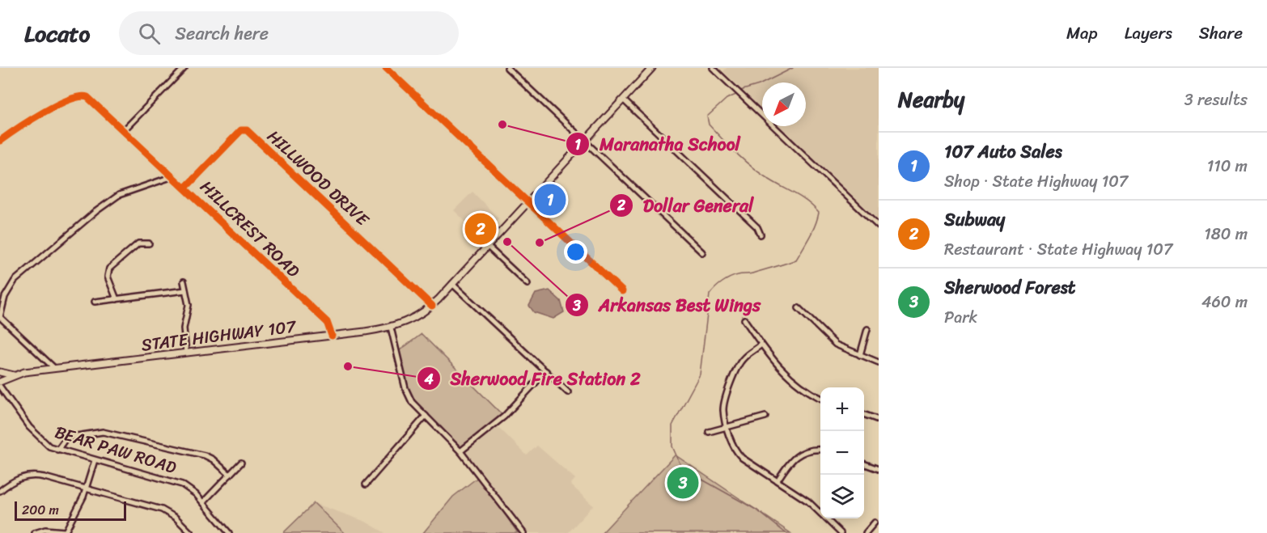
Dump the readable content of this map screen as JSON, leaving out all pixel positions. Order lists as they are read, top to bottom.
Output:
{
  "streets": {
    "main road": ["STATE HIGHWAY 107"],
    "street": ["HILLWOOD DRIVE", "HILLCREST ROAD", "BEAR PAW ROAD"]
  },
  "crossings": [
    ["HILLWOOD DRIVE", "HILLCREST ROAD"],
    ["HILLWOOD DRIVE", "STATE HIGHWAY 107"],
    ["HILLCREST ROAD", "STATE HIGHWAY 107"]
  ],
  "places": [
    "Maranatha School",
    "Arkansas Best Wings",
    "Dollar General",
    "Sherwood Fire Station 2"
  ],
  "scale_bar": "200 m",
  "north": "bottom left",
  "page": {
    "header": "Locato",
    "search": "Search here",
    "nav": ["Map", "Layers", "Share"],
    "heading": ["Nearby", "3 results"],
    "list": [
      {
        "mark": "1",
        "name": "107 Auto Sales",
        "note": "Shop · State Highway 107",
        "value": "110 m"
      },
      {
        "mark": "2",
        "name": "Subway",
        "note": "Restaurant · State Highway 107",
        "value": "180 m"
      },
      {
        "mark": "3",
        "name": "Sherwood Forest",
        "note": "Park",
        "value": "460 m"
      }
    ],
    "pins": ["1", "2", "3"],
    "map_buttons": ["+", "−"],
    "scale": "200 m"
  }
}
